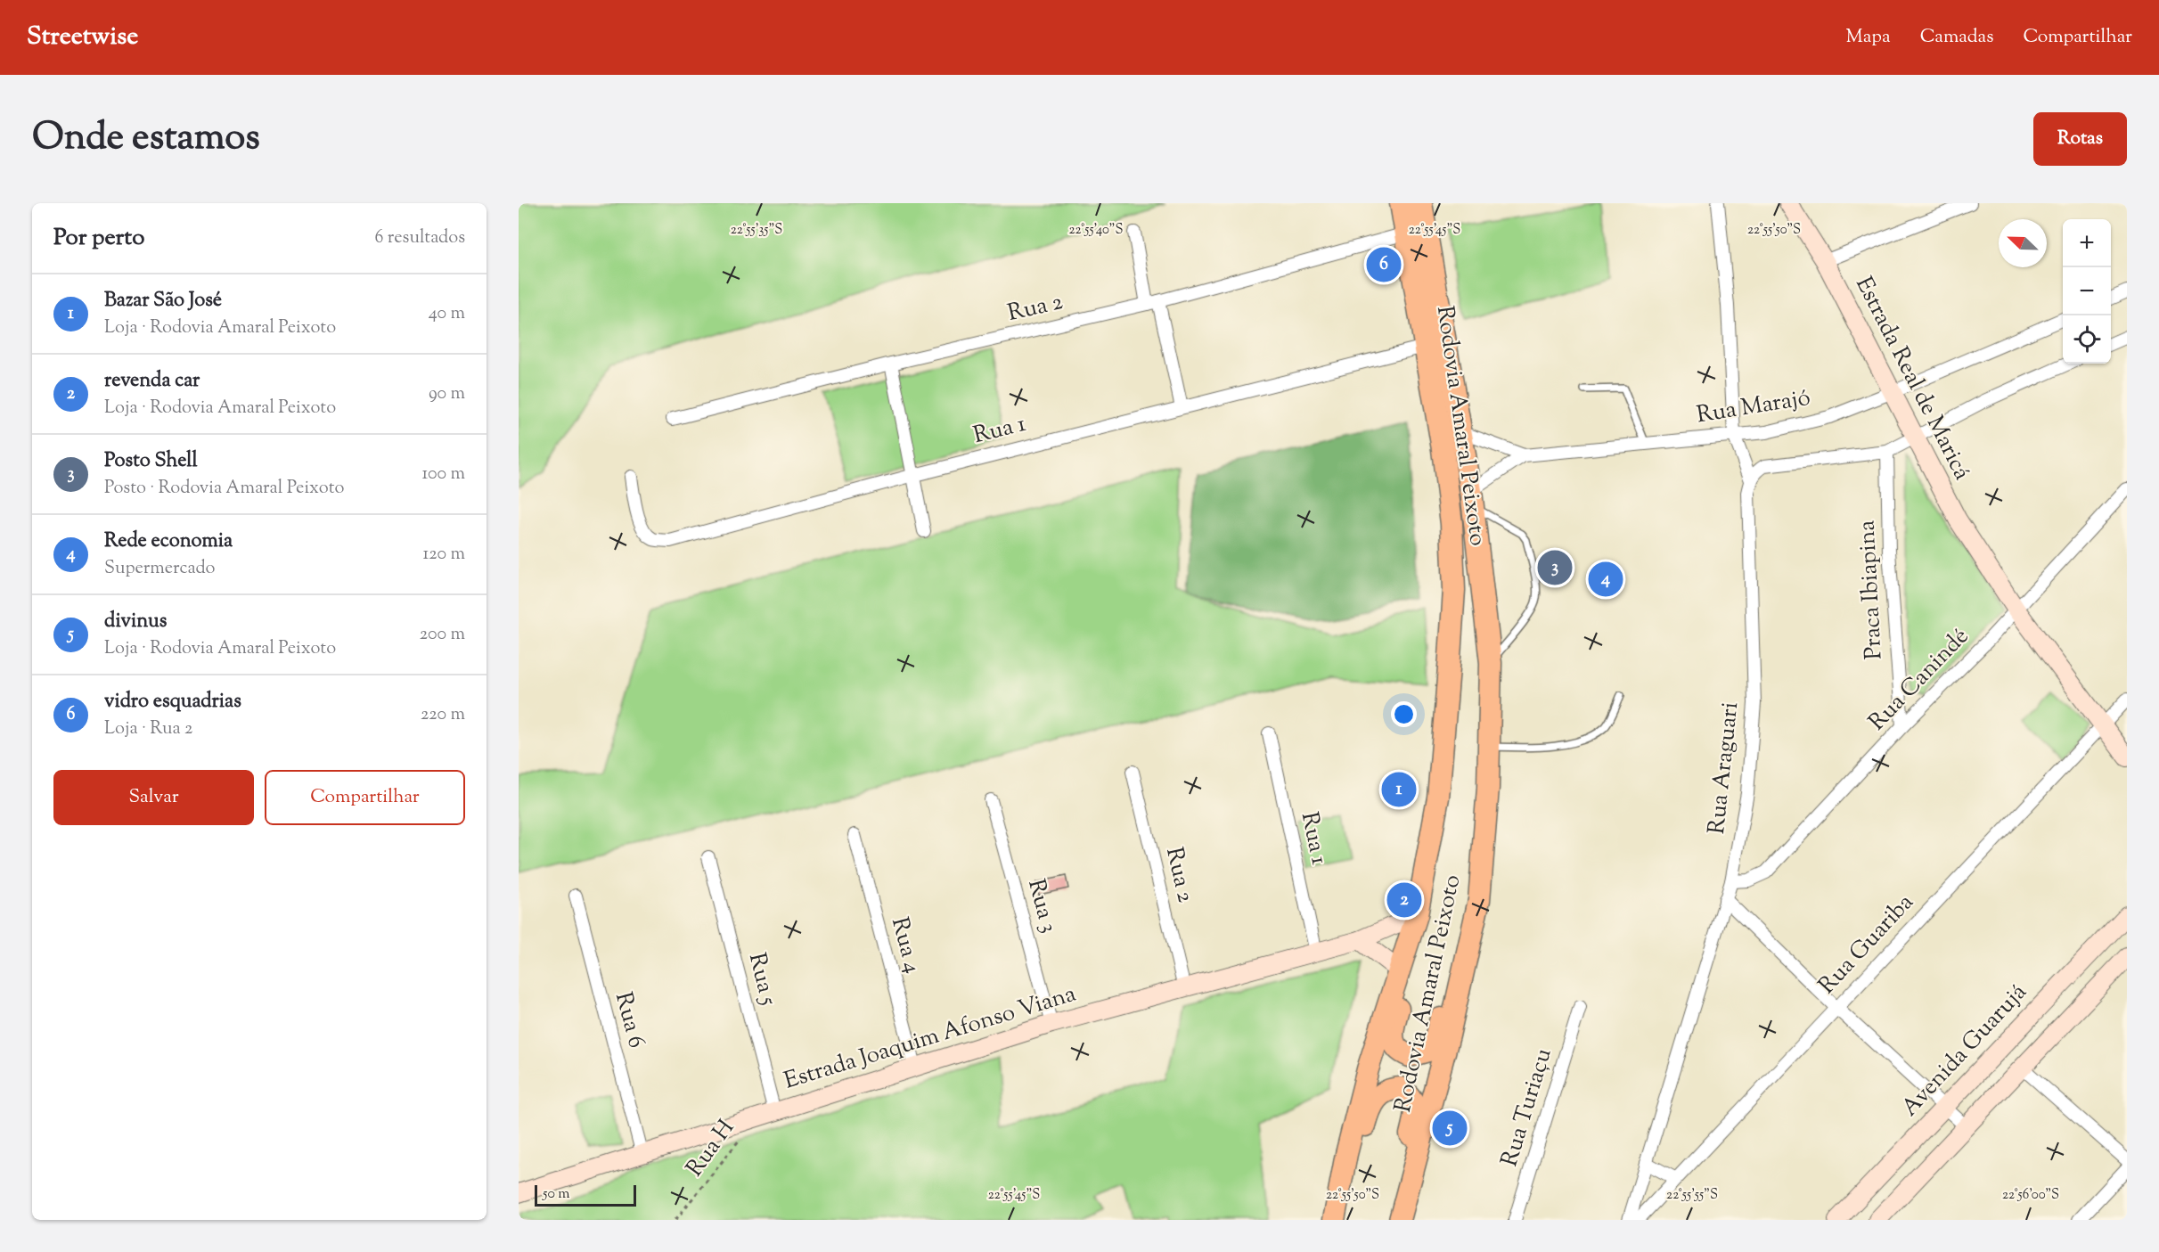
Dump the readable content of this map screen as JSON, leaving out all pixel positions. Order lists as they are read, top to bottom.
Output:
{
  "streets": {
    "highway": ["Rodovia Amaral Peixoto"],
    "street": [
      "Rua 2",
      "Estrada Real de Maricá",
      "Rua Marajó",
      "Rua 1",
      "Praca Ibiapina",
      "Rua Canindé",
      "Rua Araguari",
      "Rua 3",
      "Rua Guariba",
      "Rua 4",
      "Rua 5",
      "Rua 6",
      "Estrada Joaquim Afonso Viana",
      "Avenida Guarujá",
      "Rua Turiaçu"
    ],
    "path": ["Rua H"]
  },
  "crossings": [
    ["Rua 2", "Rodovia Amaral Peixoto"],
    ["Rua 2", "Estrada Joaquim Afonso Viana"],
    ["Estrada Real de Maricá", "Rua Marajó"],
    ["Estrada Real de Maricá", "Rua Canindé"],
    ["Estrada Real de Maricá", "Rua Guariba"],
    ["Rua Marajó", "Rodovia Amaral Peixoto"],
    ["Rodovia Amaral Peixoto", "Rua 1"],
    ["Rodovia Amaral Peixoto", "Estrada Joaquim Afonso Viana"],
    ["Rua 1", "Estrada Joaquim Afonso Viana"],
    ["Praca Ibiapina", "Rua Canindé"],
    ["Rua Canindé", "Rua Araguari"],
    ["Rua 3", "Estrada Joaquim Afonso Viana"],
    ["Rua 4", "Estrada Joaquim Afonso Viana"],
    ["Rua 5", "Estrada Joaquim Afonso Viana"],
    ["Rua 6", "Estrada Joaquim Afonso Viana"],
    ["Estrada Joaquim Afonso Viana", "Rua H"]
  ],
  "scale_bar": "50 m",
  "north": "top left",
  "page": {
    "header": "Streetwise",
    "nav": ["Mapa", "Camadas", "Compartilhar"],
    "title": "Onde estamos",
    "buttons": [
      "Rotas",
      ["Salvar", "Compartilhar"]
    ],
    "heading": ["Por perto", "6 resultados"],
    "map_buttons": ["+", "−"],
    "pins": [
      "6",
      "3",
      "4",
      "1",
      "2",
      "5"
    ],
    "list": [
      {
        "mark": "1",
        "name": "Bazar São José",
        "note": "Loja · Rodovia Amaral Peixoto",
        "value": "40 m"
      },
      {
        "mark": "2",
        "name": "revenda car",
        "note": "Loja · Rodovia Amaral Peixoto",
        "value": "90 m"
      },
      {
        "mark": "3",
        "name": "Posto Shell",
        "note": "Posto · Rodovia Amaral Peixoto",
        "value": "100 m"
      },
      {
        "mark": "4",
        "name": "Rede economia",
        "note": "Supermercado",
        "value": "120 m"
      },
      {
        "mark": "5",
        "name": "divinus",
        "note": "Loja · Rodovia Amaral Peixoto",
        "value": "200 m"
      },
      {
        "mark": "6",
        "name": "vidro esquadrias",
        "note": "Loja · Rua 2",
        "value": "220 m"
      }
    ],
    "scale": "50 m"
  },
  "coordinates": [
    "22°55'40\"S",
    "22°55'45\"S",
    "22°55'35\"S",
    "22°55'50\"S",
    "22°55'55\"S",
    "22°56'00\"S"
  ]
}
